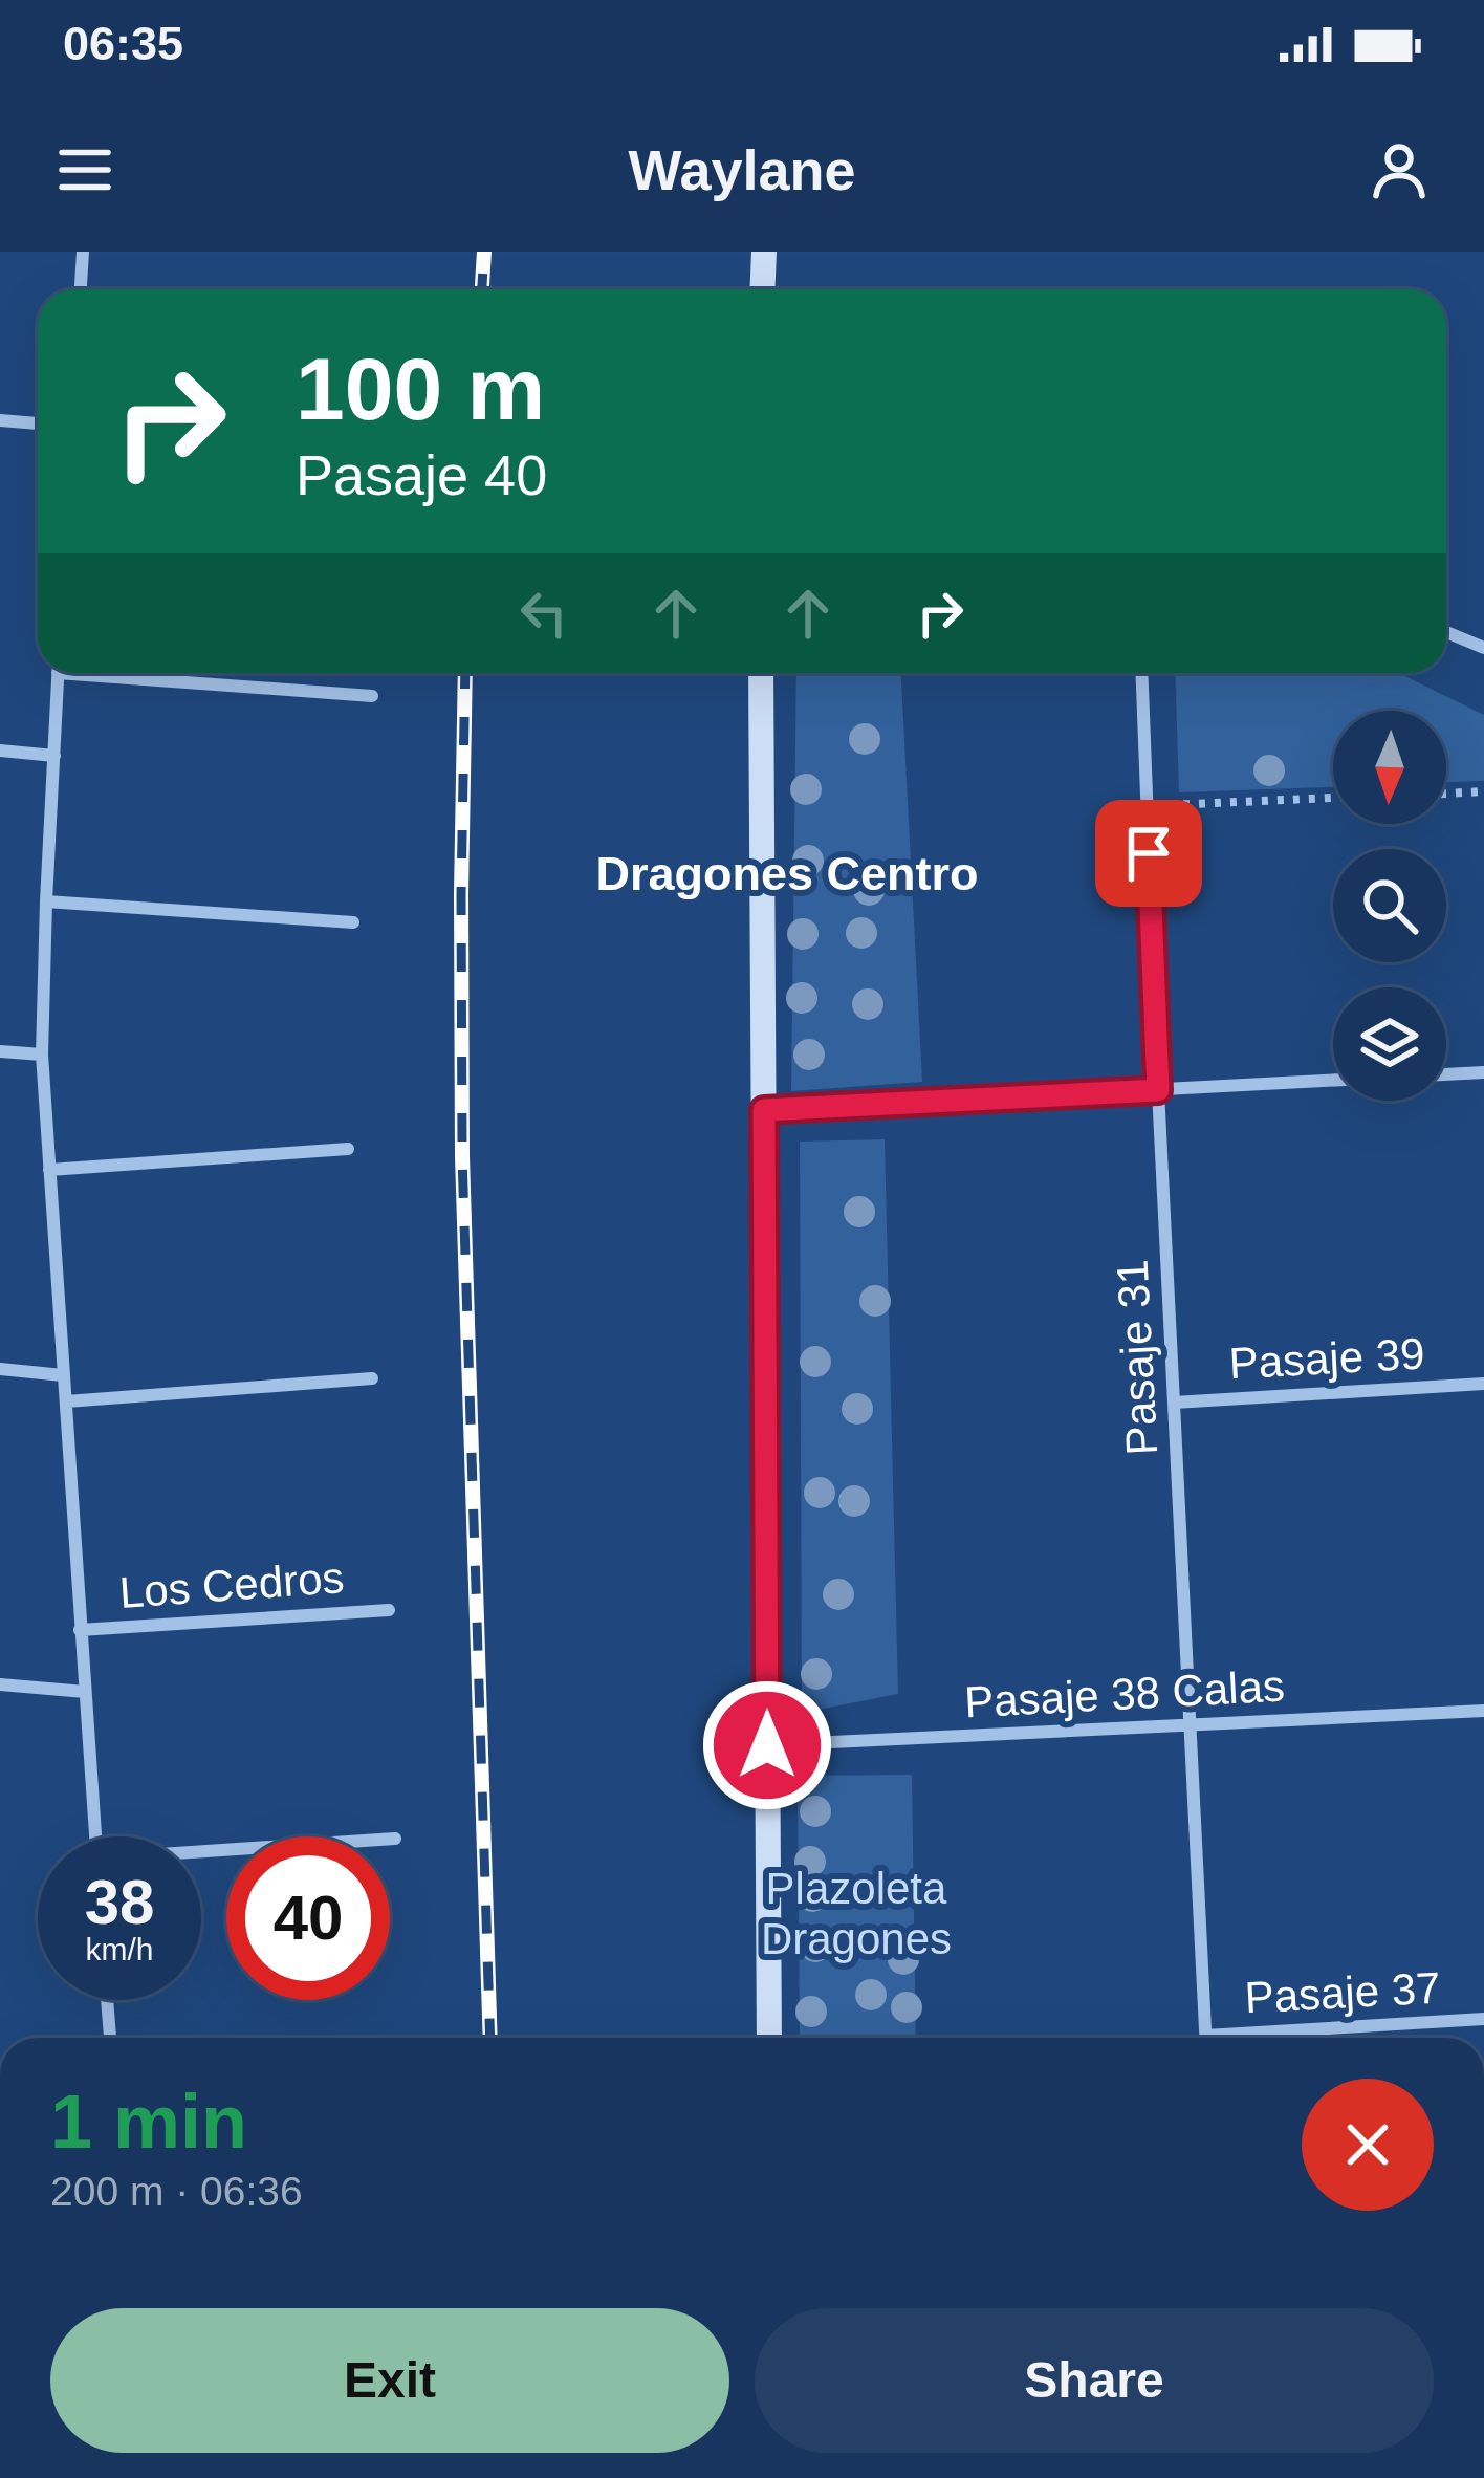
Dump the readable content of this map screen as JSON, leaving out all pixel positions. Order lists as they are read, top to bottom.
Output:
{
  "streets": {
    "street": [
      "Pasaje 31",
      "Pasaje 39",
      "Los Cedros",
      "Pasaje 38 Calas",
      "Pasaje 37"
    ]
  },
  "crossings": [
    ["Pasaje 31", "Pasaje 39"],
    ["Pasaje 31", "Pasaje 38 Calas"]
  ],
  "districts": ["Dragones Centro"],
  "parks": ["Plazoleta Dragones"],
  "north": "bottom",
  "page": {
    "status": "06:35",
    "header": "Waylane",
    "turn": ["100 m", "Pasaje 40"],
    "speed": "38 km/h",
    "limit": "40",
    "heading": ["1 min", "200 m · 06:36"],
    "buttons": ["Exit", "Share"]
  }
}
